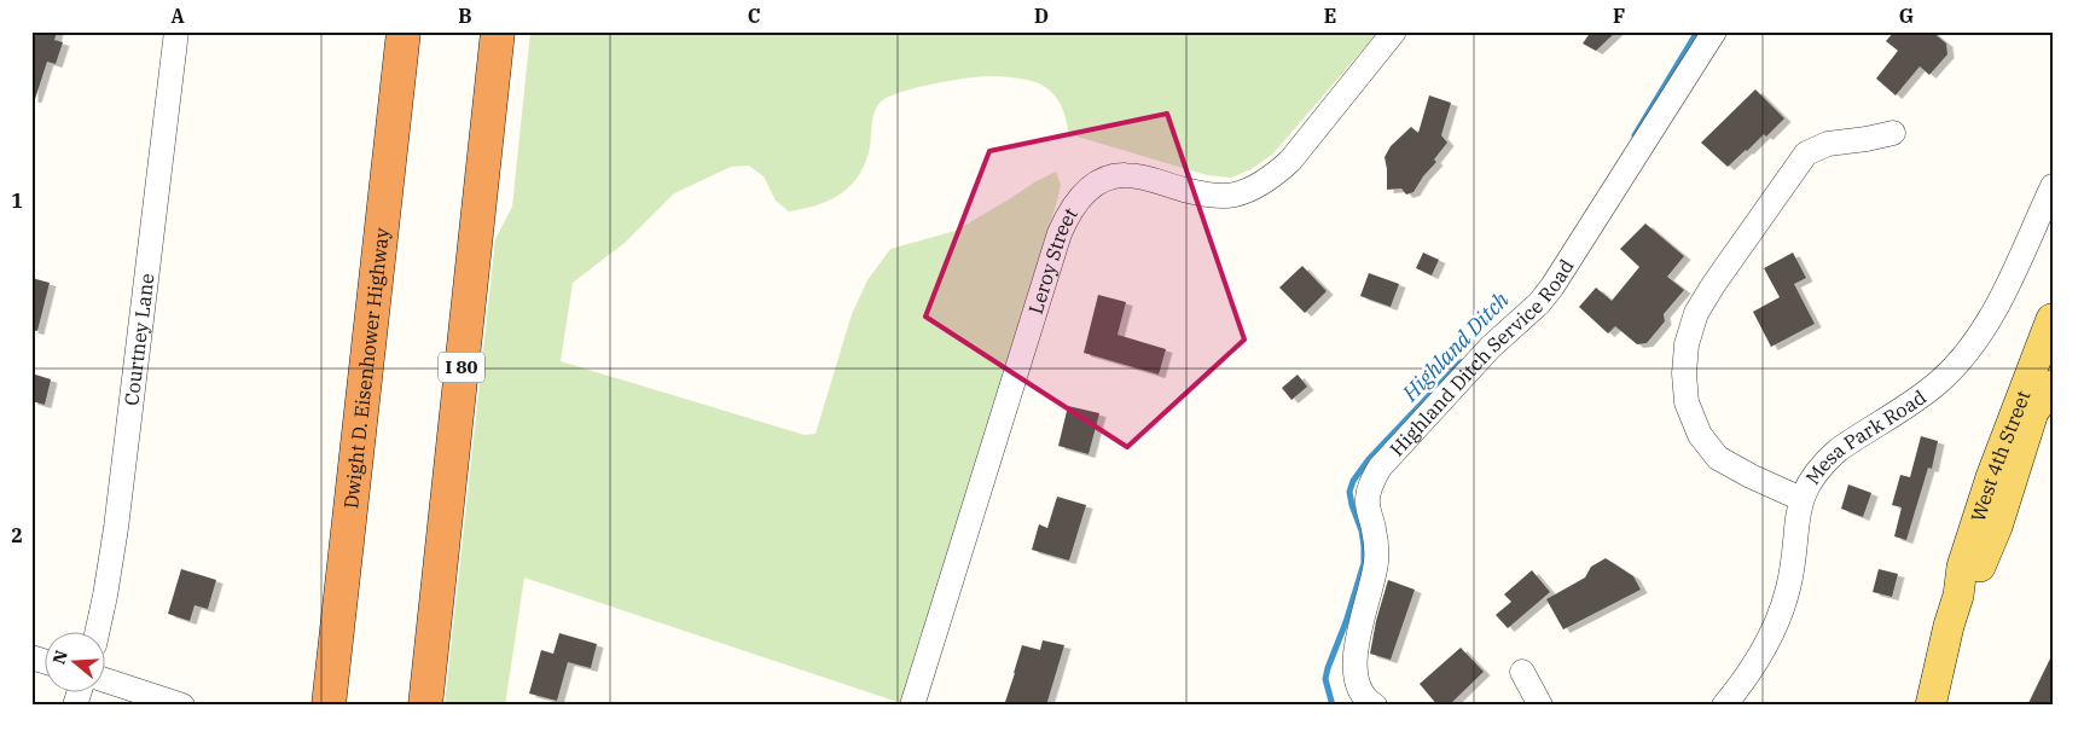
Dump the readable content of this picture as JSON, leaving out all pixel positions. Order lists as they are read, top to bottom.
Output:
{
  "streets": {
    "highway": ["I 80", "Dwight D. Eisenhower Highway"],
    "main road": ["West 4th Street"],
    "street": [
      "Leroy Street",
      "Courtney Lane",
      "Highland Ditch Service Road",
      "Mesa Park Road"
    ]
  },
  "water": ["Highland Ditch"],
  "north": "left",
  "grid": {
    "columns": [
      "A",
      "B",
      "C",
      "D",
      "E",
      "F",
      "G"
    ],
    "rows": ["1", "2"]
  }
}
